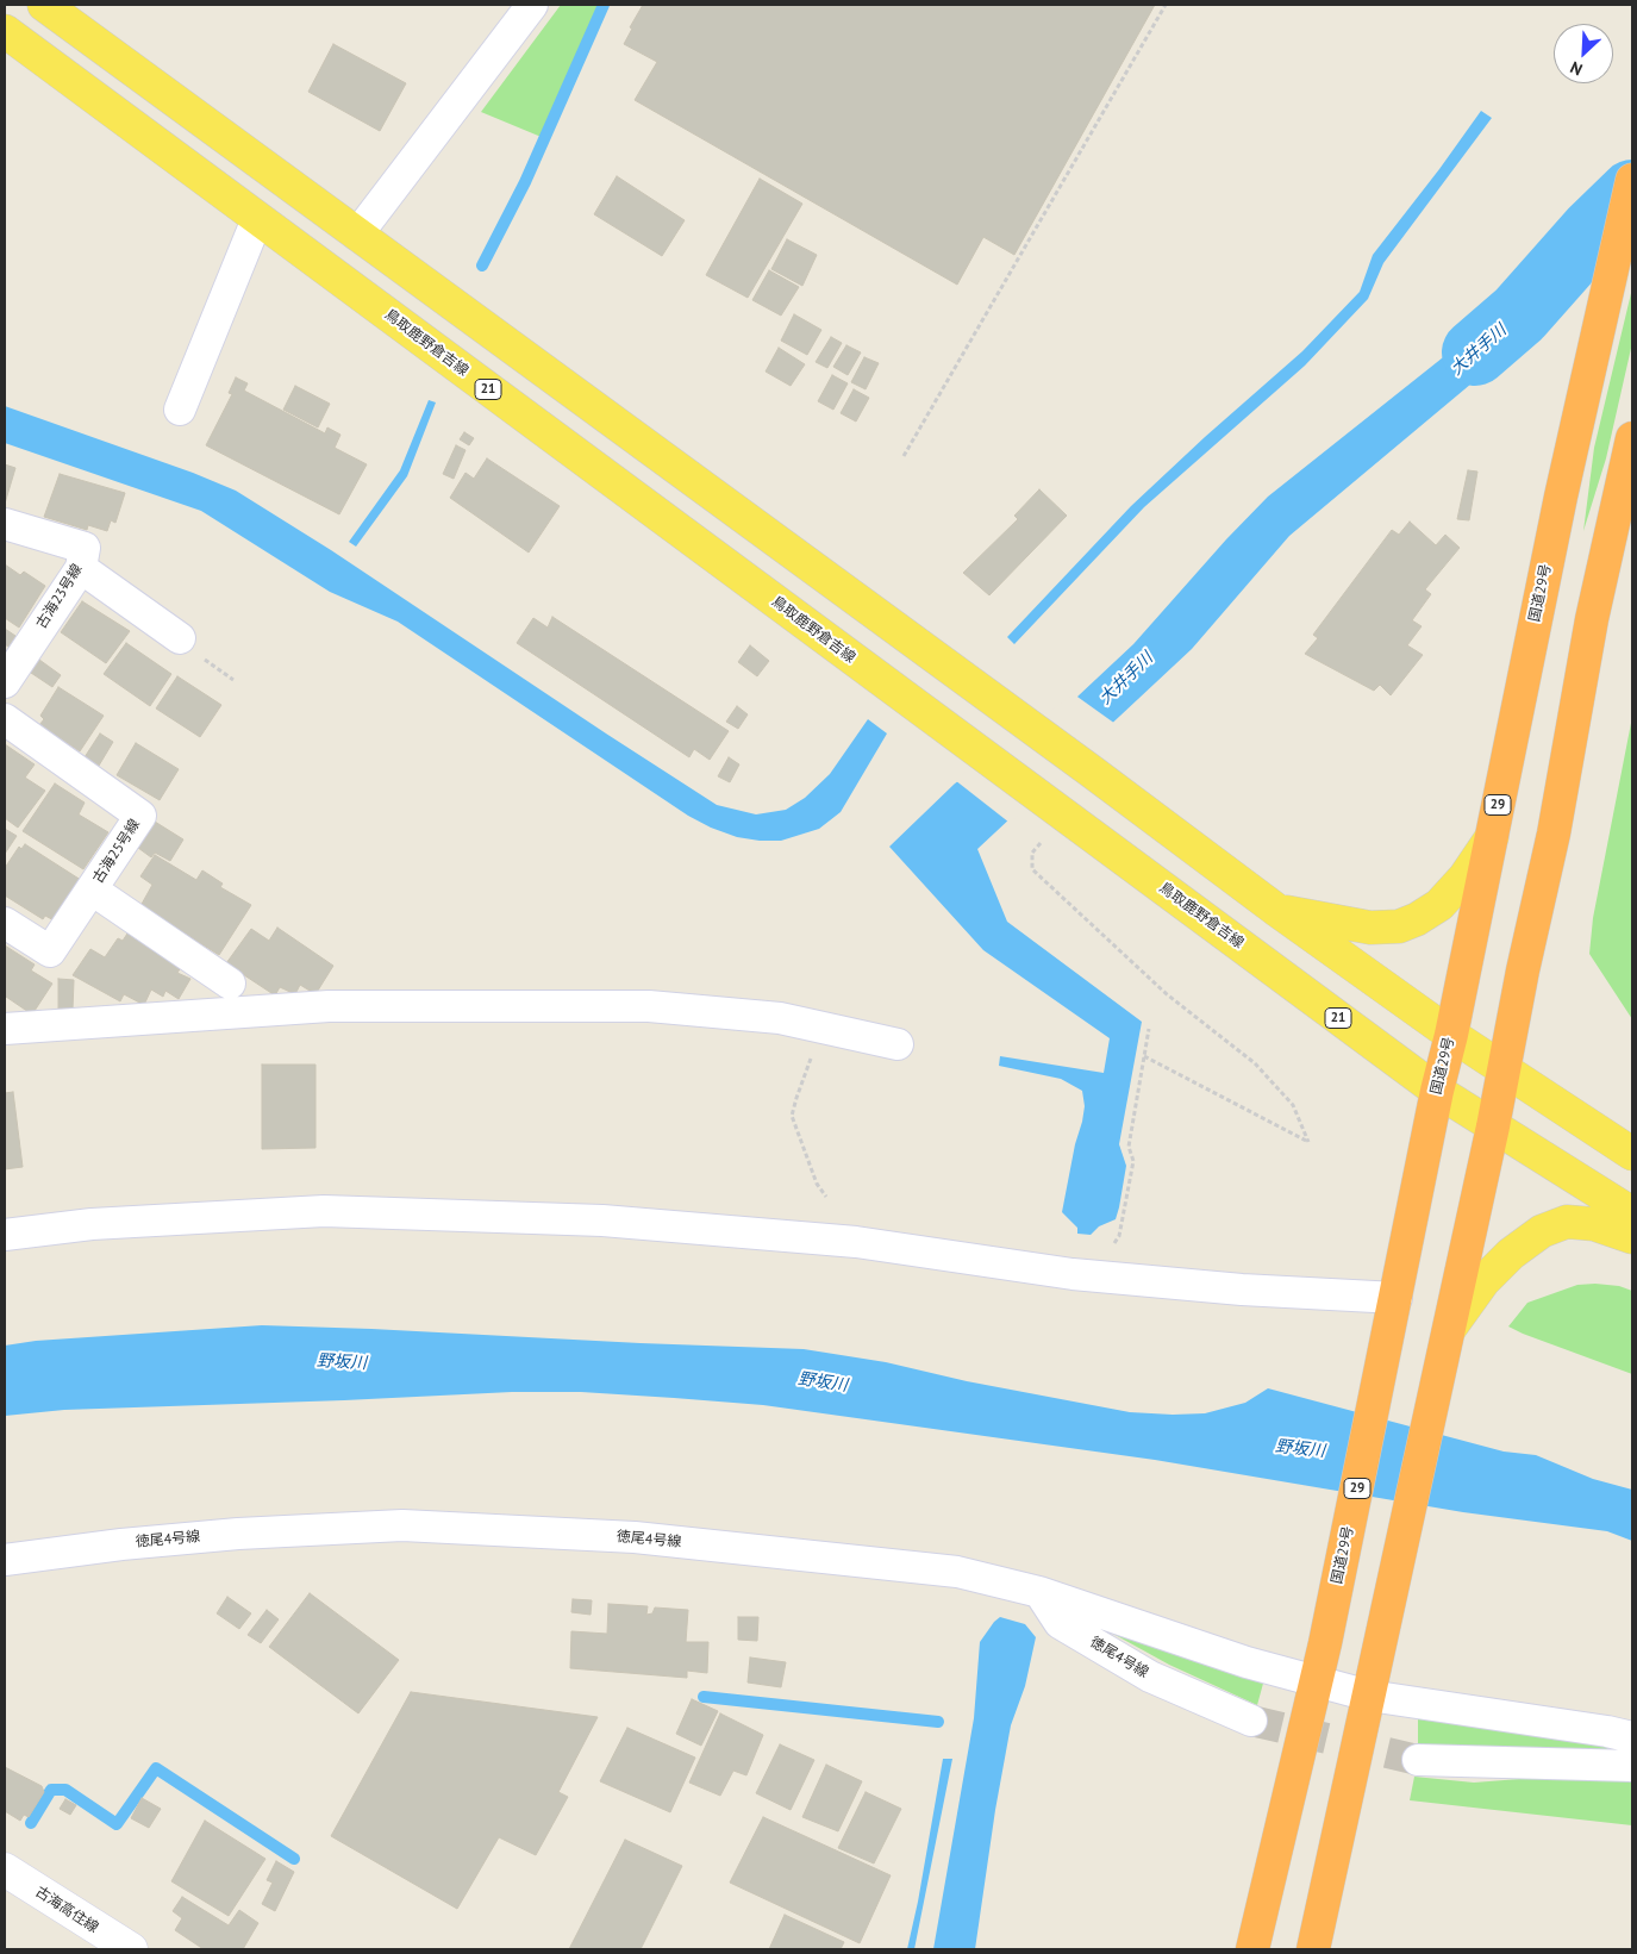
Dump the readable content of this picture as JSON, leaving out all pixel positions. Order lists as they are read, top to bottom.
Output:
{
  "streets": {
    "highway": ["国道29号", "29"],
    "main road": ["鳥取鹿野倉吉線", "21"],
    "street": [
      "古海23号線",
      "古海25号線",
      "徳尾4号線",
      "古海高住線"
    ]
  },
  "crossings": [
    ["鳥取鹿野倉吉線", "国道29号"]
  ],
  "water": ["大井手川", "野坂川"],
  "north": "bottom left"
}
